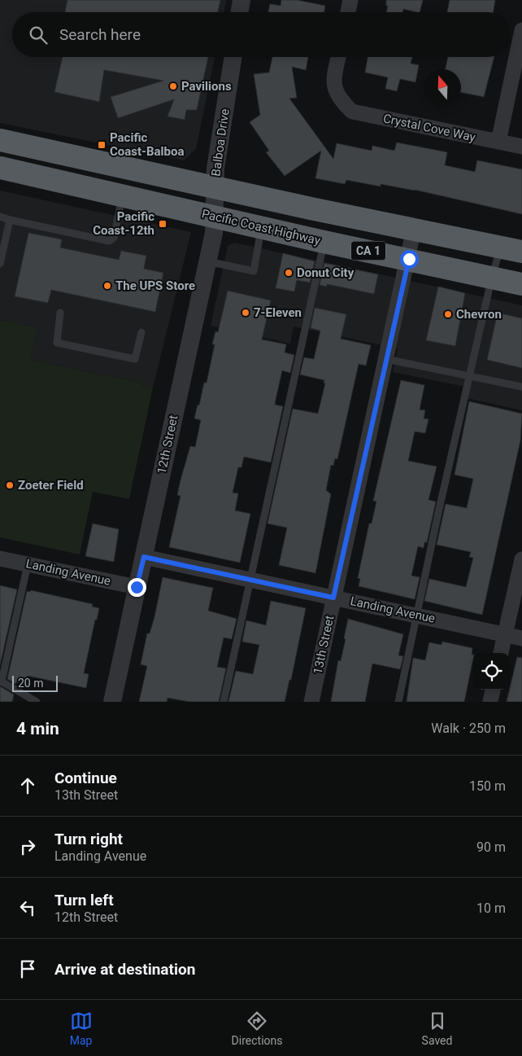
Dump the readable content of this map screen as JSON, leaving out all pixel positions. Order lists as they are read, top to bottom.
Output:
{
  "streets": {
    "highway": ["Pacific Coast Highway", "CA 1"],
    "street": [
      "Crystal Cove Way",
      "Balboa Drive",
      "12th Street",
      "Landing Avenue",
      "13th Street"
    ]
  },
  "crossings": [
    ["Balboa Drive", "CA 1"],
    ["Balboa Drive", "12th Street"],
    ["Pacific Coast Highway", "12th Street"],
    ["Pacific Coast Highway", "13th Street"],
    ["CA 1", "12th Street"],
    ["CA 1", "13th Street"],
    ["12th Street", "Landing Avenue"],
    ["Landing Avenue", "13th Street"]
  ],
  "places": {
    "other": [
      "Pavilions",
      "Donut City",
      "The UPS Store",
      "7-Eleven",
      "Chevron",
      "Zoeter Field"
    ],
    "transit": ["Pacific Coast-Balboa", "Pacific Coast-12th"]
  },
  "scale_bar": "20 m",
  "north": "top",
  "page": {
    "search": "Search here",
    "scale": "20 m",
    "heading": ["4 min", "Walk · 250 m"],
    "list": [
      ["Continue", "13th Street", "150 m"],
      ["Turn right", "Landing Avenue", "90 m"],
      ["Turn left", "12th Street", "10 m"],
      "Arrive at destination"
    ],
    "nav": ["Map", "Directions", "Saved"]
  }
}
